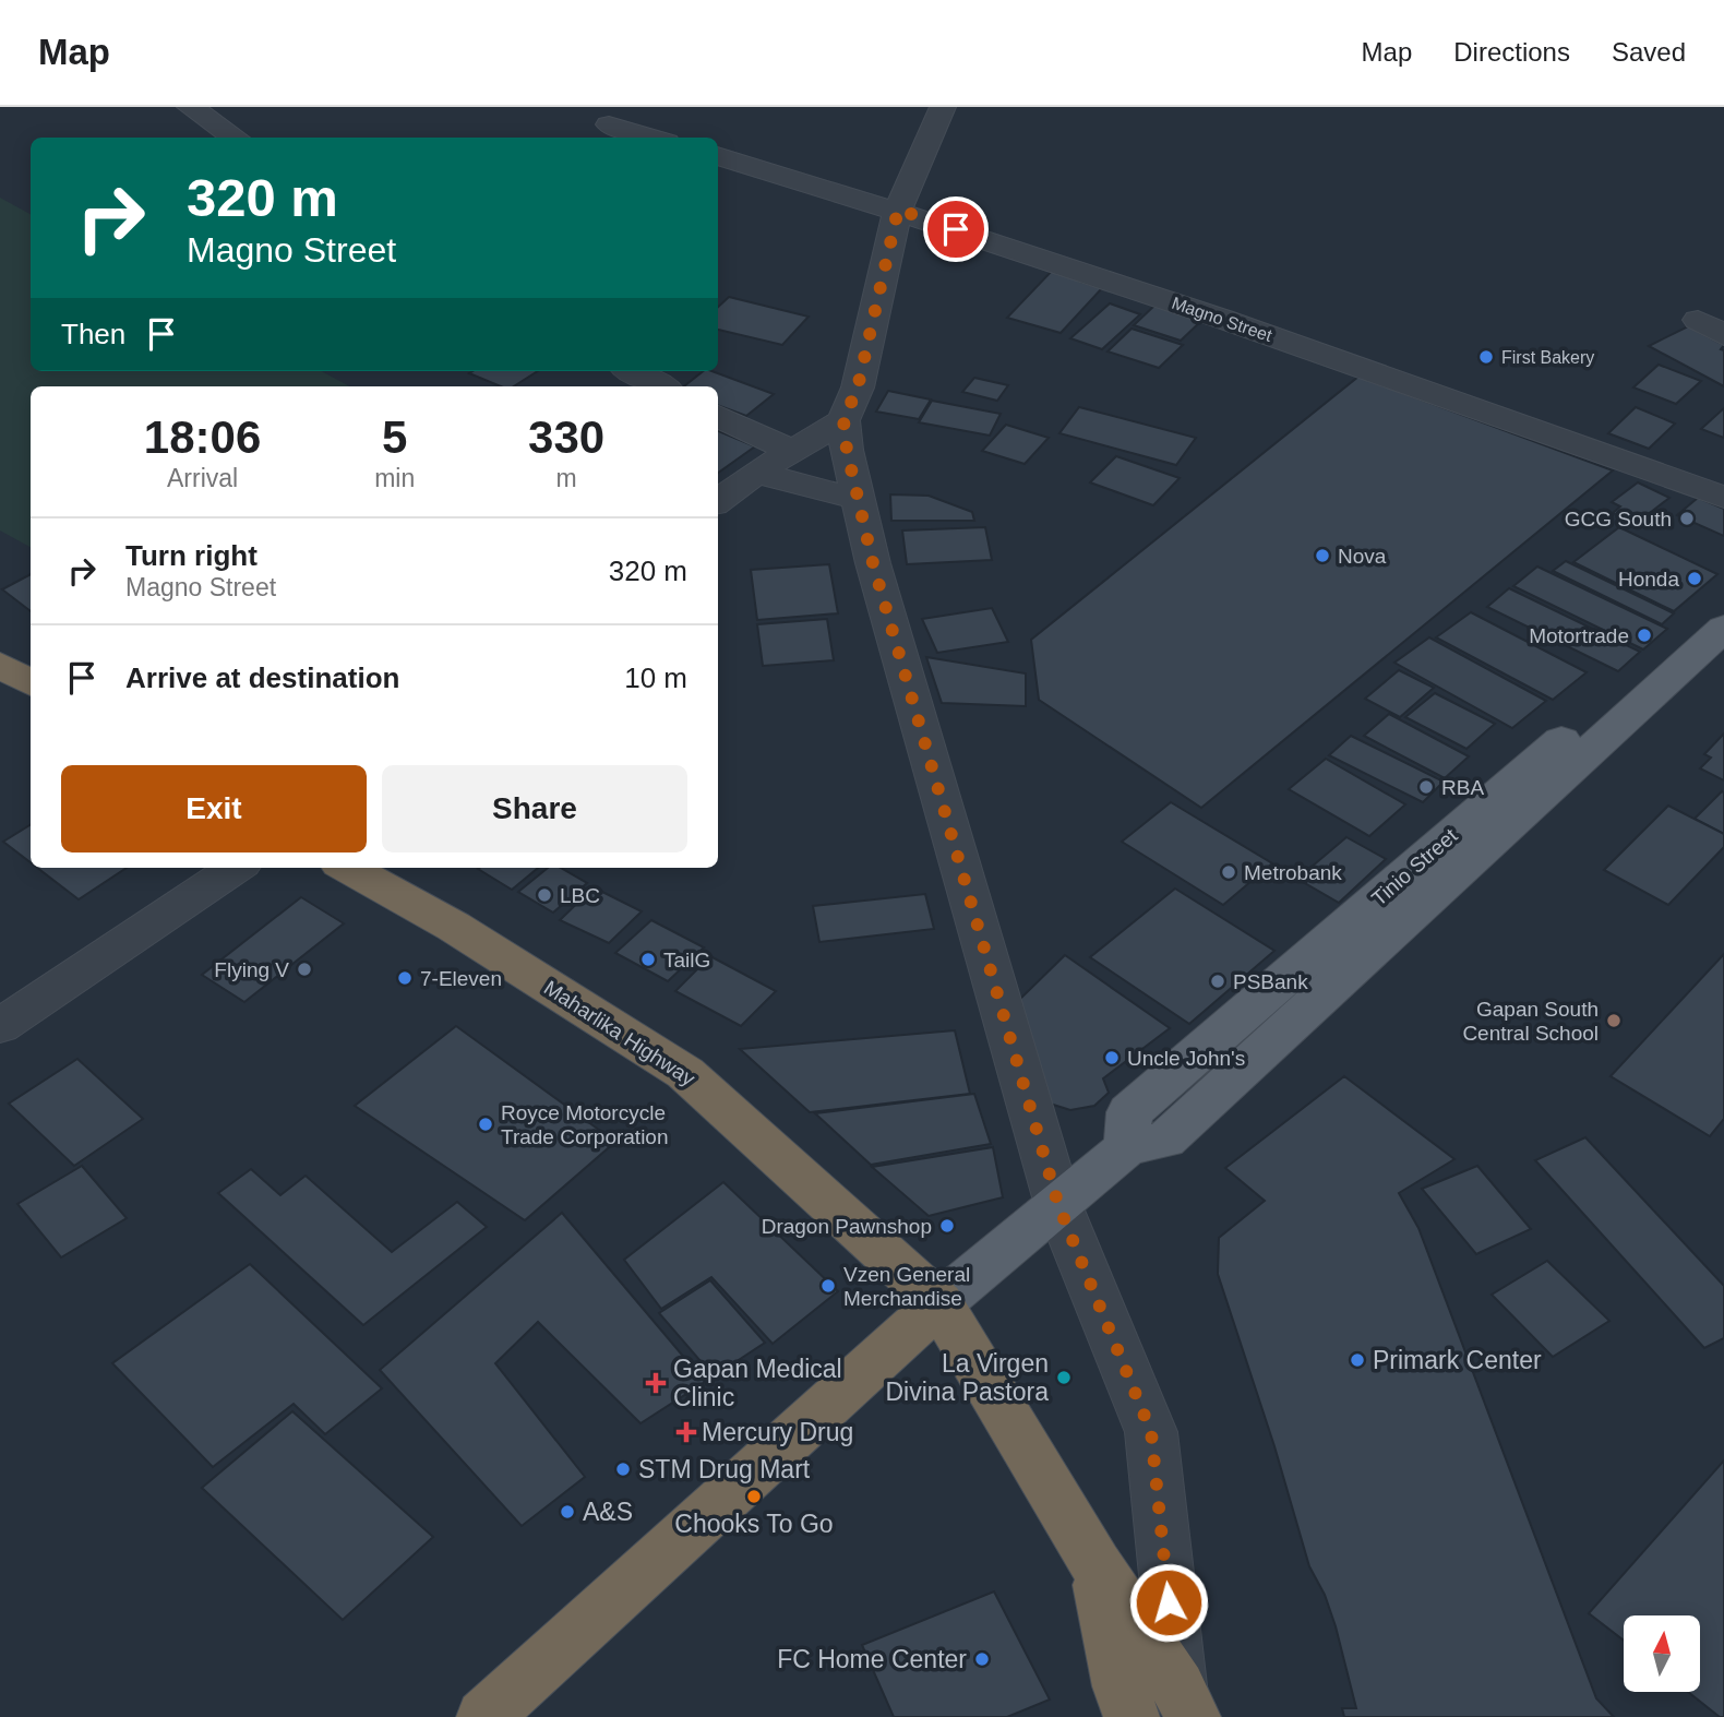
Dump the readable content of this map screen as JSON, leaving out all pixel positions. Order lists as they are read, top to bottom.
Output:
{
  "streets": {
    "highway": ["Maharlika Highway"],
    "main road": ["Tinio Street"],
    "street": ["Magno Street"]
  },
  "crossings": [
    ["Tinio Street", "Maharlika Highway"]
  ],
  "places": {
    "other": [
      "First Bakery",
      "GCG South",
      "Nova",
      "Honda",
      "Motortrade",
      "RBA",
      "Metrobank",
      "LBC",
      "TailG",
      "Flying V",
      "7-Eleven",
      "PSBank",
      "Gapan South Central School",
      "Uncle John's",
      "Royce Motorcycle Trade Corporation",
      "Dragon Pawnshop",
      "Vzen General Merchandise",
      "Primark Center",
      "La Virgen Divina Pastora",
      "STM Drug Mart",
      "Chooks To Go",
      "A&S",
      "FC Home Center"
    ],
    "health": ["Gapan Medical Clinic", "Mercury Drug"]
  },
  "north": "top",
  "page": {
    "header": "Map",
    "nav": ["Map", "Directions", "Saved"],
    "turn": ["320 m", "Magno Street"],
    "then": "Then",
    "eta": [
      "18:06",
      "Arrival",
      "5",
      "min",
      "330",
      "m"
    ],
    "list": [
      {
        "name": "Turn right",
        "note": "Magno Street",
        "value": "320 m"
      },
      {
        "name": "Arrive at destination",
        "value": "10 m"
      }
    ],
    "buttons": ["Exit", "Share"]
  }
}
